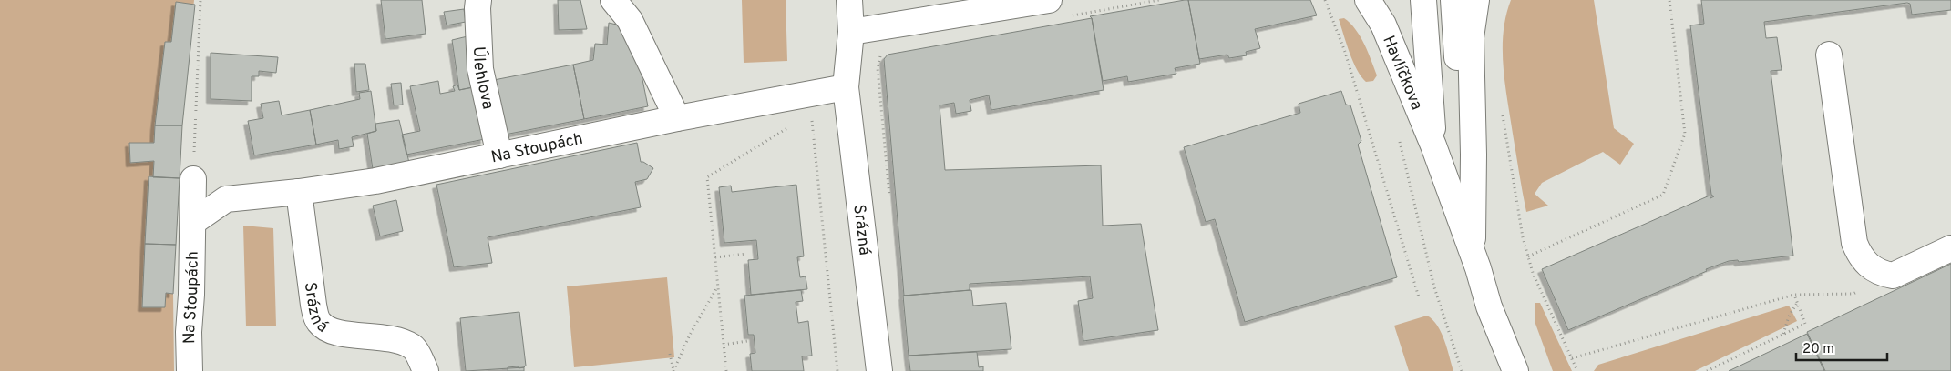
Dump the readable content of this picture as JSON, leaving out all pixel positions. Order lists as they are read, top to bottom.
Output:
{
  "streets": {
    "street": [
      "Havlíčkova",
      "Úlehlova",
      "Na Stoupách",
      "Srázná"
    ]
  },
  "crossings": [
    ["Úlehlova", "Na Stoupách"],
    ["Na Stoupách", "Srázná"]
  ],
  "scale_bar": "20 m"
}
